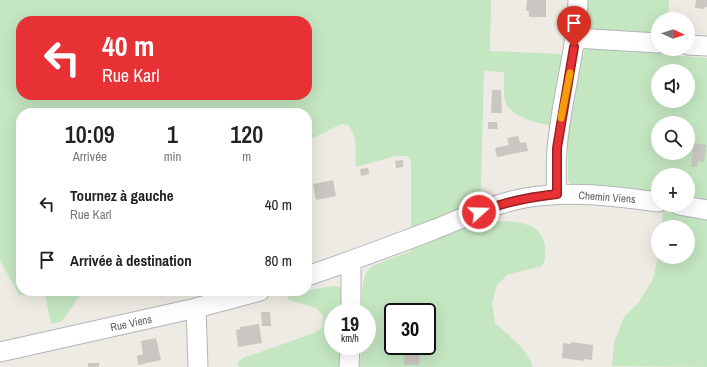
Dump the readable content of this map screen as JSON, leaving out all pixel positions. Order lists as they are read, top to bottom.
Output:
{
  "streets": {
    "street": ["Chemin Viens", "Rue Viens"]
  },
  "north": "right",
  "page": {
    "map_buttons": ["+", "−"],
    "turn": ["40 m", "Rue Karl"],
    "eta": [
      "10:09",
      "Arrivée",
      "1",
      "min",
      "120",
      "m"
    ],
    "list": [
      {
        "name": "Tournez à gauche",
        "note": "Rue Karl",
        "value": "40 m"
      },
      {
        "name": "Arrivée à destination",
        "value": "80 m"
      }
    ],
    "speed": "19 km/h",
    "limit": "30"
  }
}
